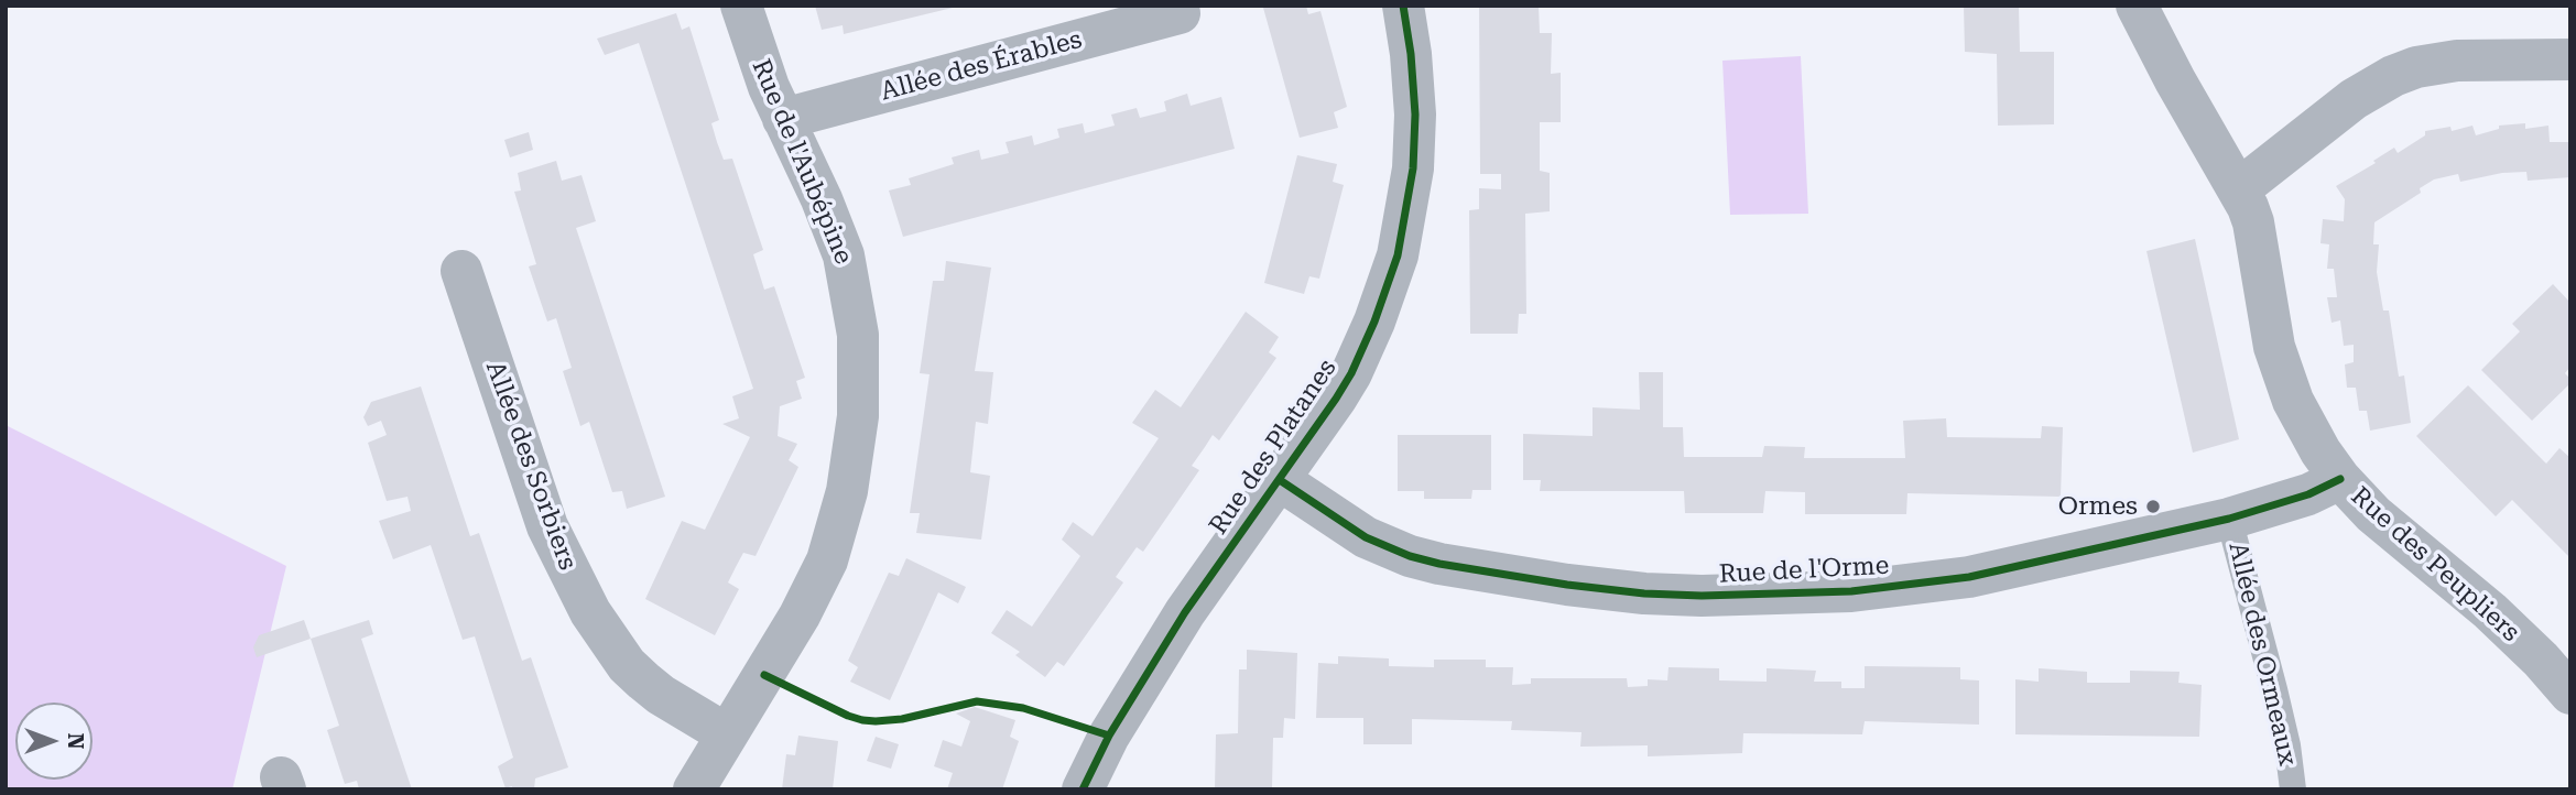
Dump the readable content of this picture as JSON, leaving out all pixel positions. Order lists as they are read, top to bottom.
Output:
{
  "streets": {
    "street": [
      "Allée des Érables",
      "Rue de l'Aubépine",
      "Rue des Platanes",
      "Allée des Sorbiers",
      "Rue des Peupliers",
      "Rue de l'Orme"
    ],
    "lane": ["Allée des Ormeaux"]
  },
  "crossings": [
    ["Allée des Érables", "Rue de l'Aubépine"],
    ["Rue de l'Aubépine", "Allée des Sorbiers"],
    ["Rue des Platanes", "Rue de l'Orme"],
    ["Rue des Peupliers", "Rue de l'Orme"],
    ["Rue de l'Orme", "Allée des Ormeaux"]
  ],
  "places": ["Ormes"],
  "north": "right"
}
